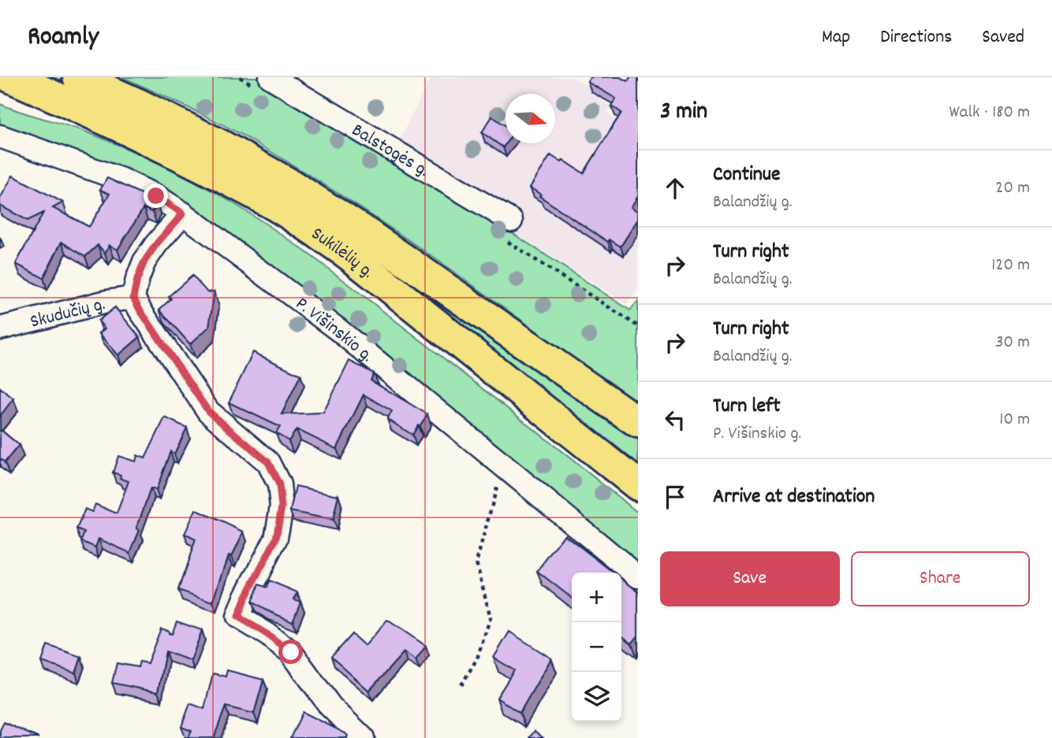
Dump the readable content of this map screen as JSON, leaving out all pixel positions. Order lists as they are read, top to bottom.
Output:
{
  "streets": {
    "main road": ["Sukilėlių g."],
    "street": ["Balstogės g.", "Skudučių g.", "P. Višinskio g."]
  },
  "north": "right",
  "page": {
    "header": "Roamly",
    "nav": ["Map", "Directions", "Saved"],
    "heading": ["3 min", "Walk · 180 m"],
    "list": [
      ["Continue", "Balandžių g.", "20 m"],
      ["Turn right", "Balandžių g.", "120 m"],
      ["Turn right", "Balandžių g.", "30 m"],
      ["Turn left", "P. Višinskio g.", "10 m"],
      "Arrive at destination"
    ],
    "buttons": ["Save", "Share"],
    "map_buttons": ["+", "−"]
  }
}
